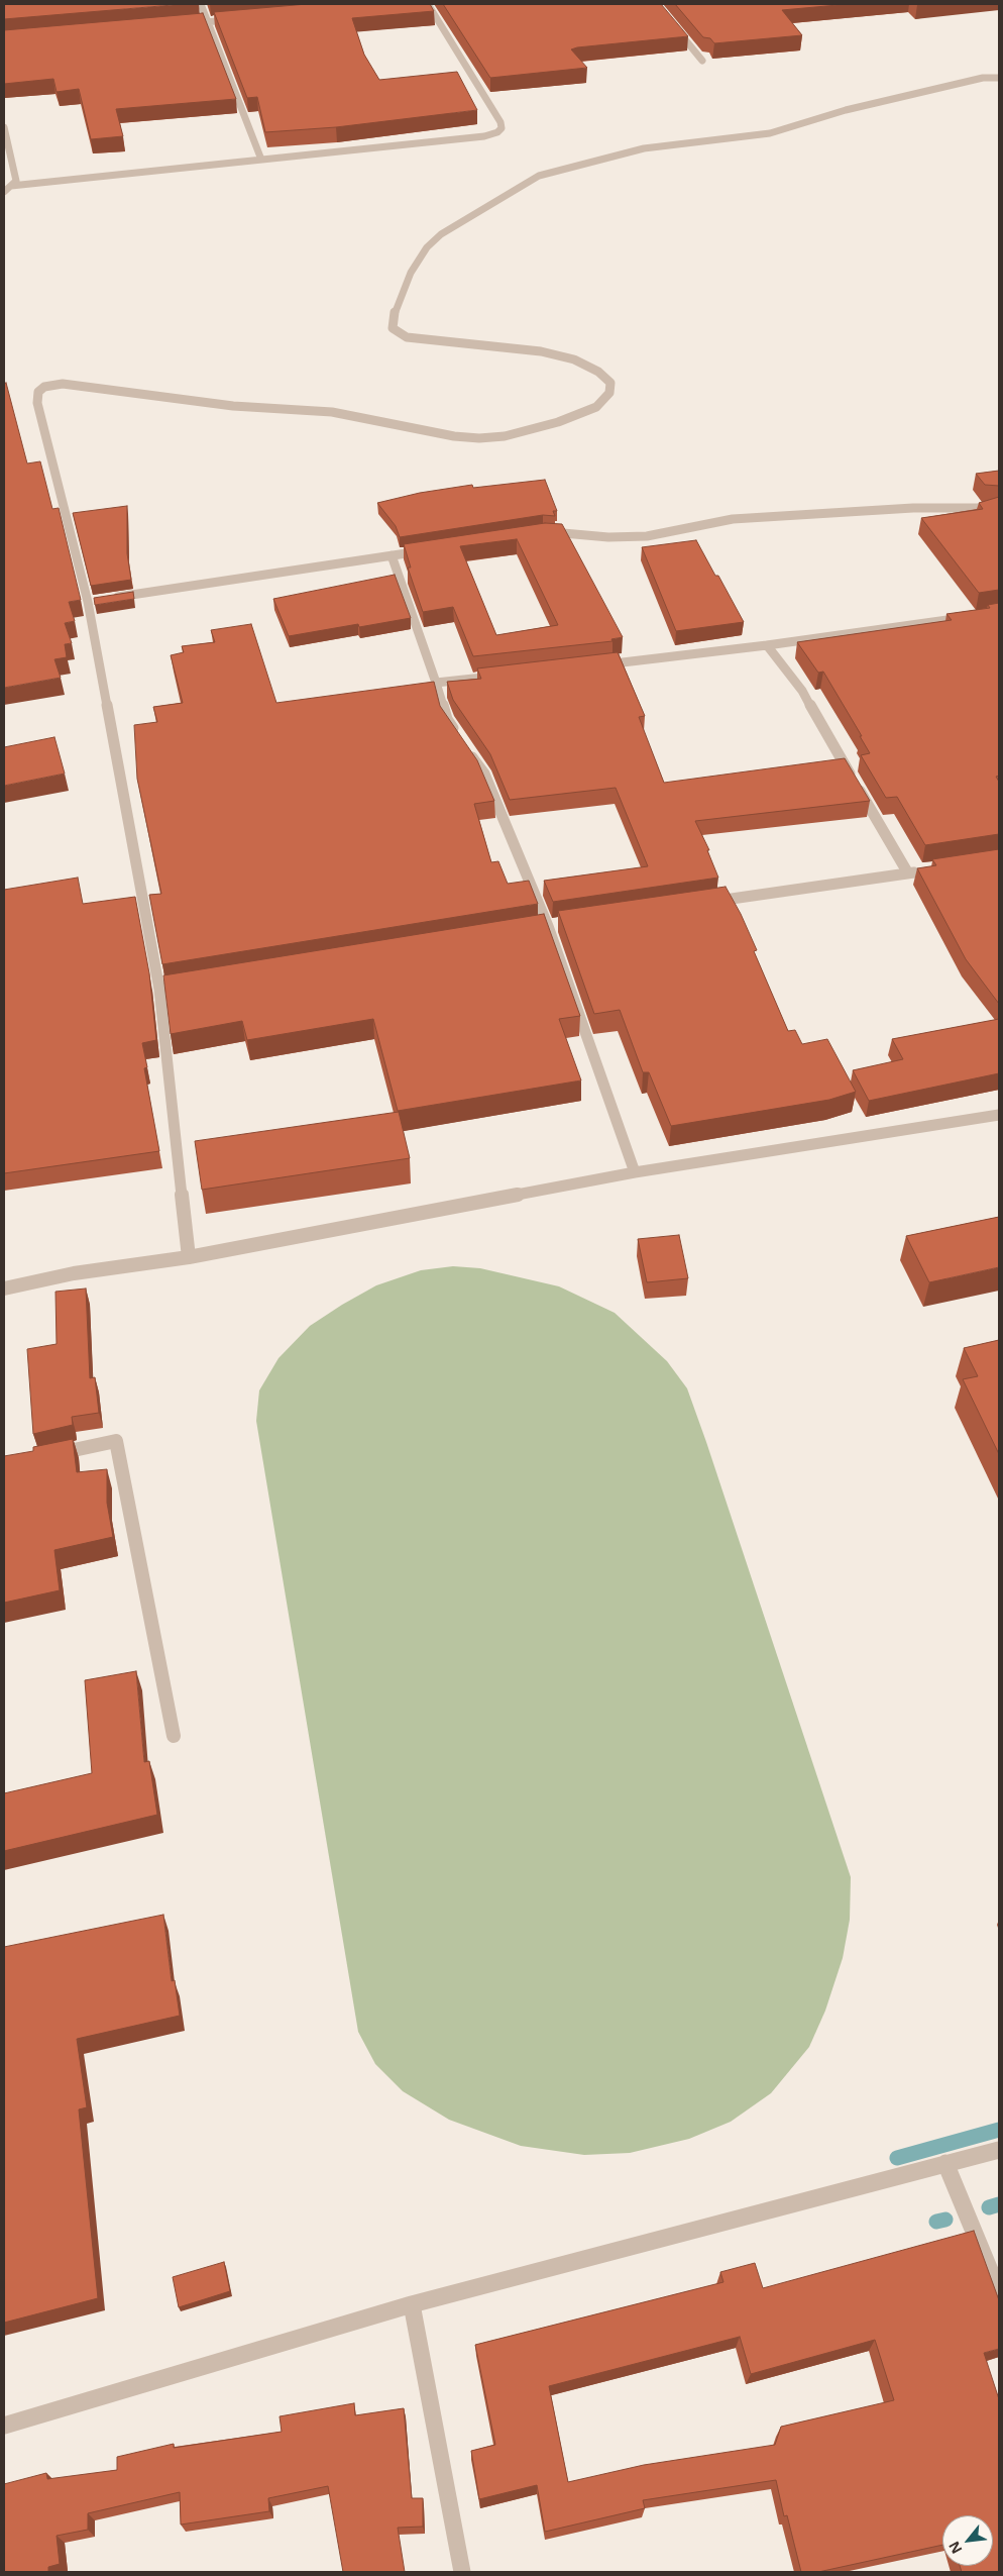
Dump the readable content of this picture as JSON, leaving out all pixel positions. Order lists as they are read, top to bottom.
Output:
{
  "north": "bottom left"
}
